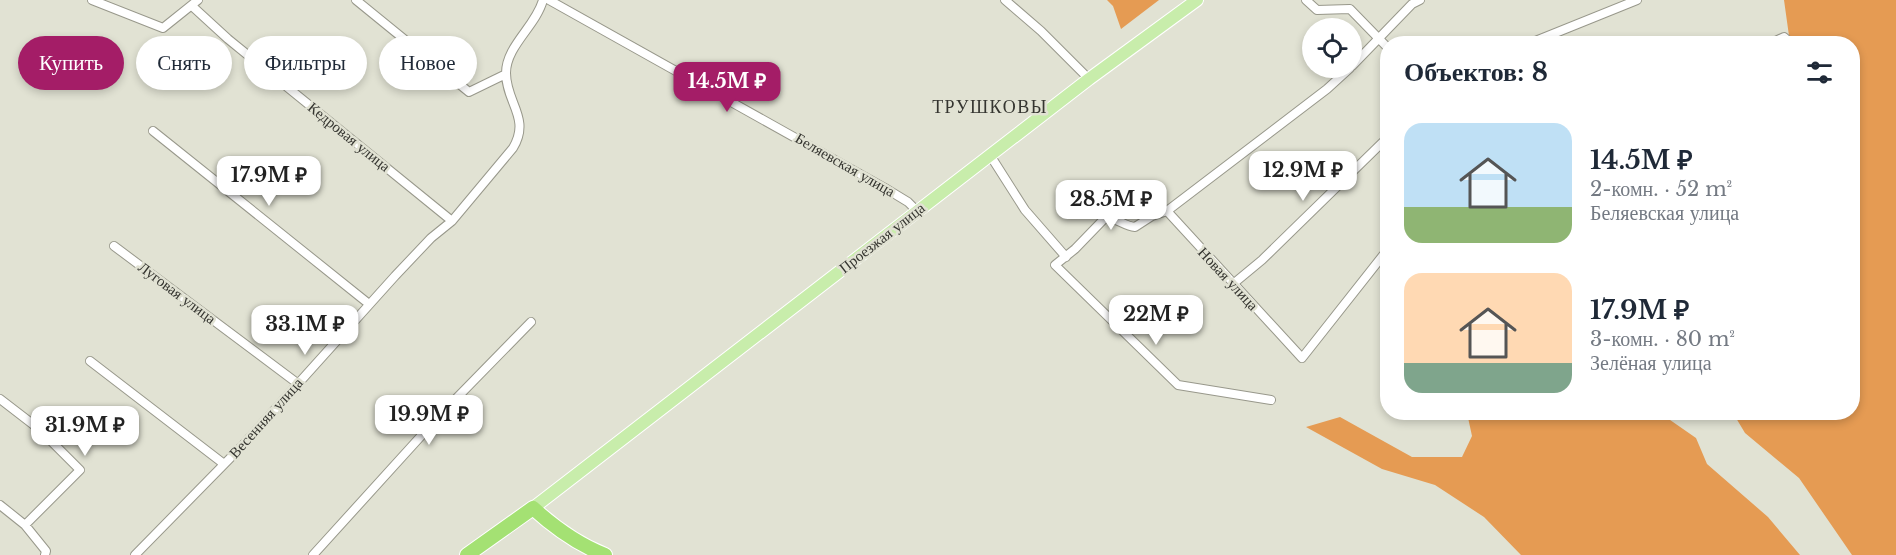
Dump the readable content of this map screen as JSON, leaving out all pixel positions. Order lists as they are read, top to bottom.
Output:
{
  "streets": {
    "main road": ["Проезжая улица"],
    "street": [
      "Кедровая улица",
      "Беляевская улица",
      "Новая улица",
      "Луговая улица",
      "Весенняя улица"
    ]
  },
  "crossings": [
    ["Кедровая улица", "Весенняя улица"],
    ["Беляевская улица", "Проезжая улица"],
    ["Луговая улица", "Весенняя улица"]
  ],
  "districts": ["ТРУШКОВЫ"],
  "page": {
    "chip": [
      "Купить",
      "Снять",
      "Фильтры",
      "Новое"
    ],
    "heading": "Объектов: 8",
    "price": [
      "14.5M ₽",
      "12.9M ₽",
      "17.9M ₽",
      "28.5M ₽",
      "22M ₽",
      "33.1M ₽",
      "19.9M ₽",
      "31.9M ₽"
    ],
    "list": [
      {
        "name": "14.5M ₽",
        "note": "2-комн. · 52 m² · Беляевская улица"
      },
      {
        "name": "17.9M ₽",
        "note": "3-комн. · 80 m² · Зелёная улица"
      }
    ]
  }
}
